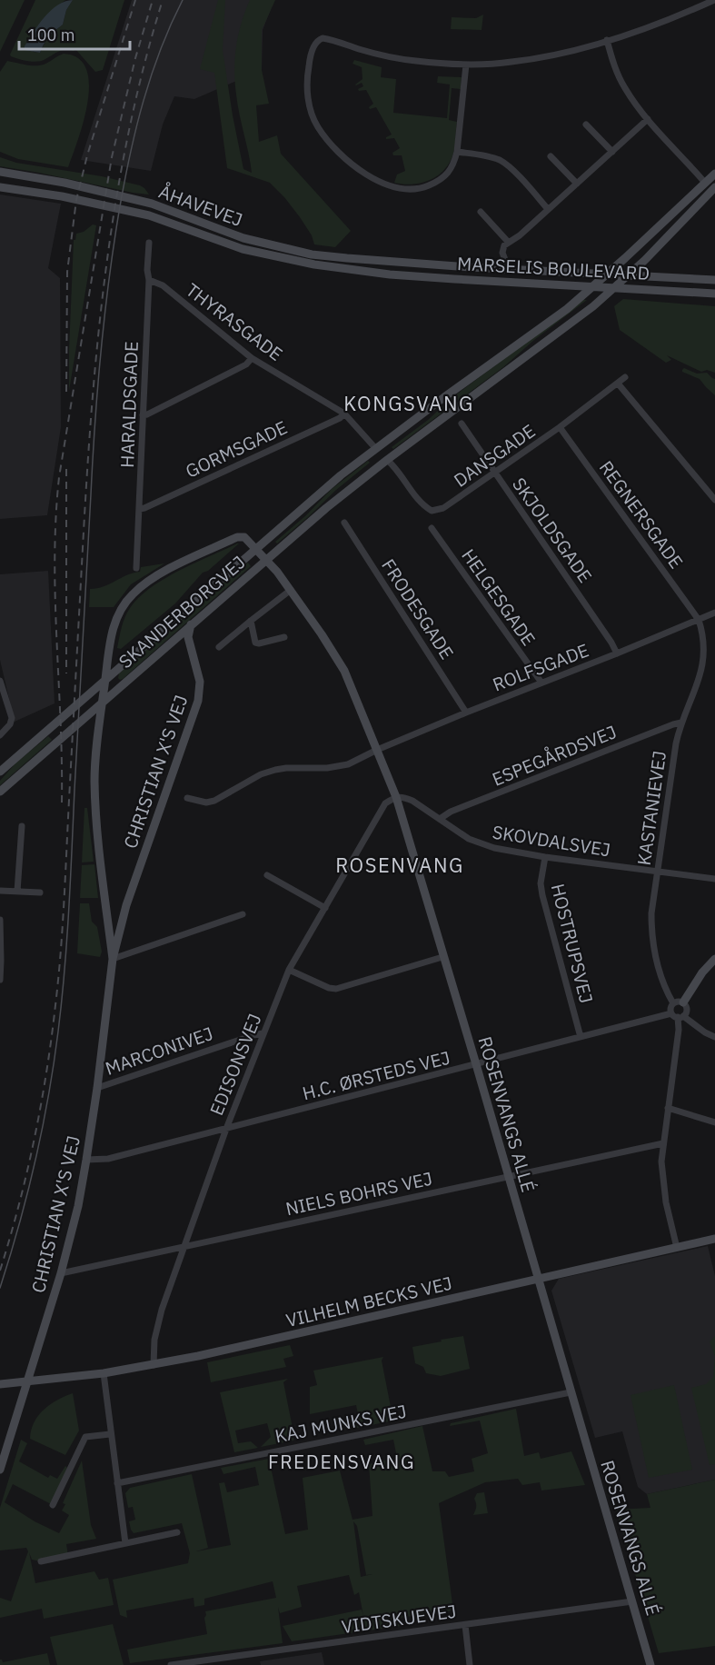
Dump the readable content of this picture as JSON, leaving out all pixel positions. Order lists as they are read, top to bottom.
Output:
{
  "streets": {
    "street": [
      "ÅHAVEVEJ",
      "MARSELIS BOULEVARD",
      "THYRASGADE",
      "HARALDSGADE",
      "GORMSGADE",
      "DANSGADE",
      "REGNERSGADE",
      "SKJOLDSGADE",
      "HELGESGADE",
      "FRODESGADE",
      "SKANDERBORGVEJ",
      "ROLFSGADE",
      "ESPEGÅRDSVEJ",
      "CHRISTIAN X'S VEJ",
      "KASTANIEVEJ",
      "SKOVDALSVEJ",
      "HOSTRUPSVEJ",
      "MARCONIVEJ",
      "EDISONSVEJ",
      "H.C. ØRSTEDS VEJ",
      "ROSENVANGS ALLÉ",
      "NIELS BOHRS VEJ",
      "VILHELM BECKS VEJ",
      "KAJ MUNKS VEJ",
      "VIDTSKUEVEJ"
    ]
  },
  "crossings": [
    ["ÅHAVEVEJ", "MARSELIS BOULEVARD"],
    ["MARSELIS BOULEVARD", "SKANDERBORGVEJ"],
    ["THYRASGADE", "HARALDSGADE"],
    ["THYRASGADE", "GORMSGADE"],
    ["THYRASGADE", "SKANDERBORGVEJ"],
    ["HARALDSGADE", "GORMSGADE"],
    ["DANSGADE", "REGNERSGADE"],
    ["DANSGADE", "SKJOLDSGADE"],
    ["DANSGADE", "SKANDERBORGVEJ"],
    ["REGNERSGADE", "ROLFSGADE"],
    ["REGNERSGADE", "KASTANIEVEJ"],
    ["SKJOLDSGADE", "ROLFSGADE"],
    ["HELGESGADE", "ROLFSGADE"],
    ["FRODESGADE", "ROLFSGADE"],
    ["SKANDERBORGVEJ", "CHRISTIAN X'S VEJ"],
    ["SKANDERBORGVEJ", "ROSENVANGS ALLÉ"],
    ["ROLFSGADE", "KASTANIEVEJ"],
    ["ROLFSGADE", "ROSENVANGS ALLÉ"],
    ["ESPEGÅRDSVEJ", "KASTANIEVEJ"],
    ["ESPEGÅRDSVEJ", "SKOVDALSVEJ"],
    ["CHRISTIAN X'S VEJ", "MARCONIVEJ"],
    ["CHRISTIAN X'S VEJ", "H.C. ØRSTEDS VEJ"],
    ["CHRISTIAN X'S VEJ", "ROSENVANGS ALLÉ"],
    ["CHRISTIAN X'S VEJ", "NIELS BOHRS VEJ"],
    ["CHRISTIAN X'S VEJ", "VILHELM BECKS VEJ"],
    ["KASTANIEVEJ", "SKOVDALSVEJ"],
    ["KASTANIEVEJ", "H.C. ØRSTEDS VEJ"],
    ["SKOVDALSVEJ", "HOSTRUPSVEJ"],
    ["SKOVDALSVEJ", "EDISONSVEJ"],
    ["SKOVDALSVEJ", "ROSENVANGS ALLÉ"],
    ["HOSTRUPSVEJ", "H.C. ØRSTEDS VEJ"],
    ["MARCONIVEJ", "EDISONSVEJ"],
    ["EDISONSVEJ", "H.C. ØRSTEDS VEJ"],
    ["EDISONSVEJ", "ROSENVANGS ALLÉ"],
    ["EDISONSVEJ", "NIELS BOHRS VEJ"],
    ["EDISONSVEJ", "VILHELM BECKS VEJ"],
    ["H.C. ØRSTEDS VEJ", "ROSENVANGS ALLÉ"],
    ["ROSENVANGS ALLÉ", "NIELS BOHRS VEJ"],
    ["ROSENVANGS ALLÉ", "VILHELM BECKS VEJ"],
    ["ROSENVANGS ALLÉ", "KAJ MUNKS VEJ"],
    ["ROSENVANGS ALLÉ", "VIDTSKUEVEJ"]
  ],
  "districts": ["KONGSVANG", "ROSENVANG", "FREDENSVANG"],
  "scale_bar": "100 m"
}
